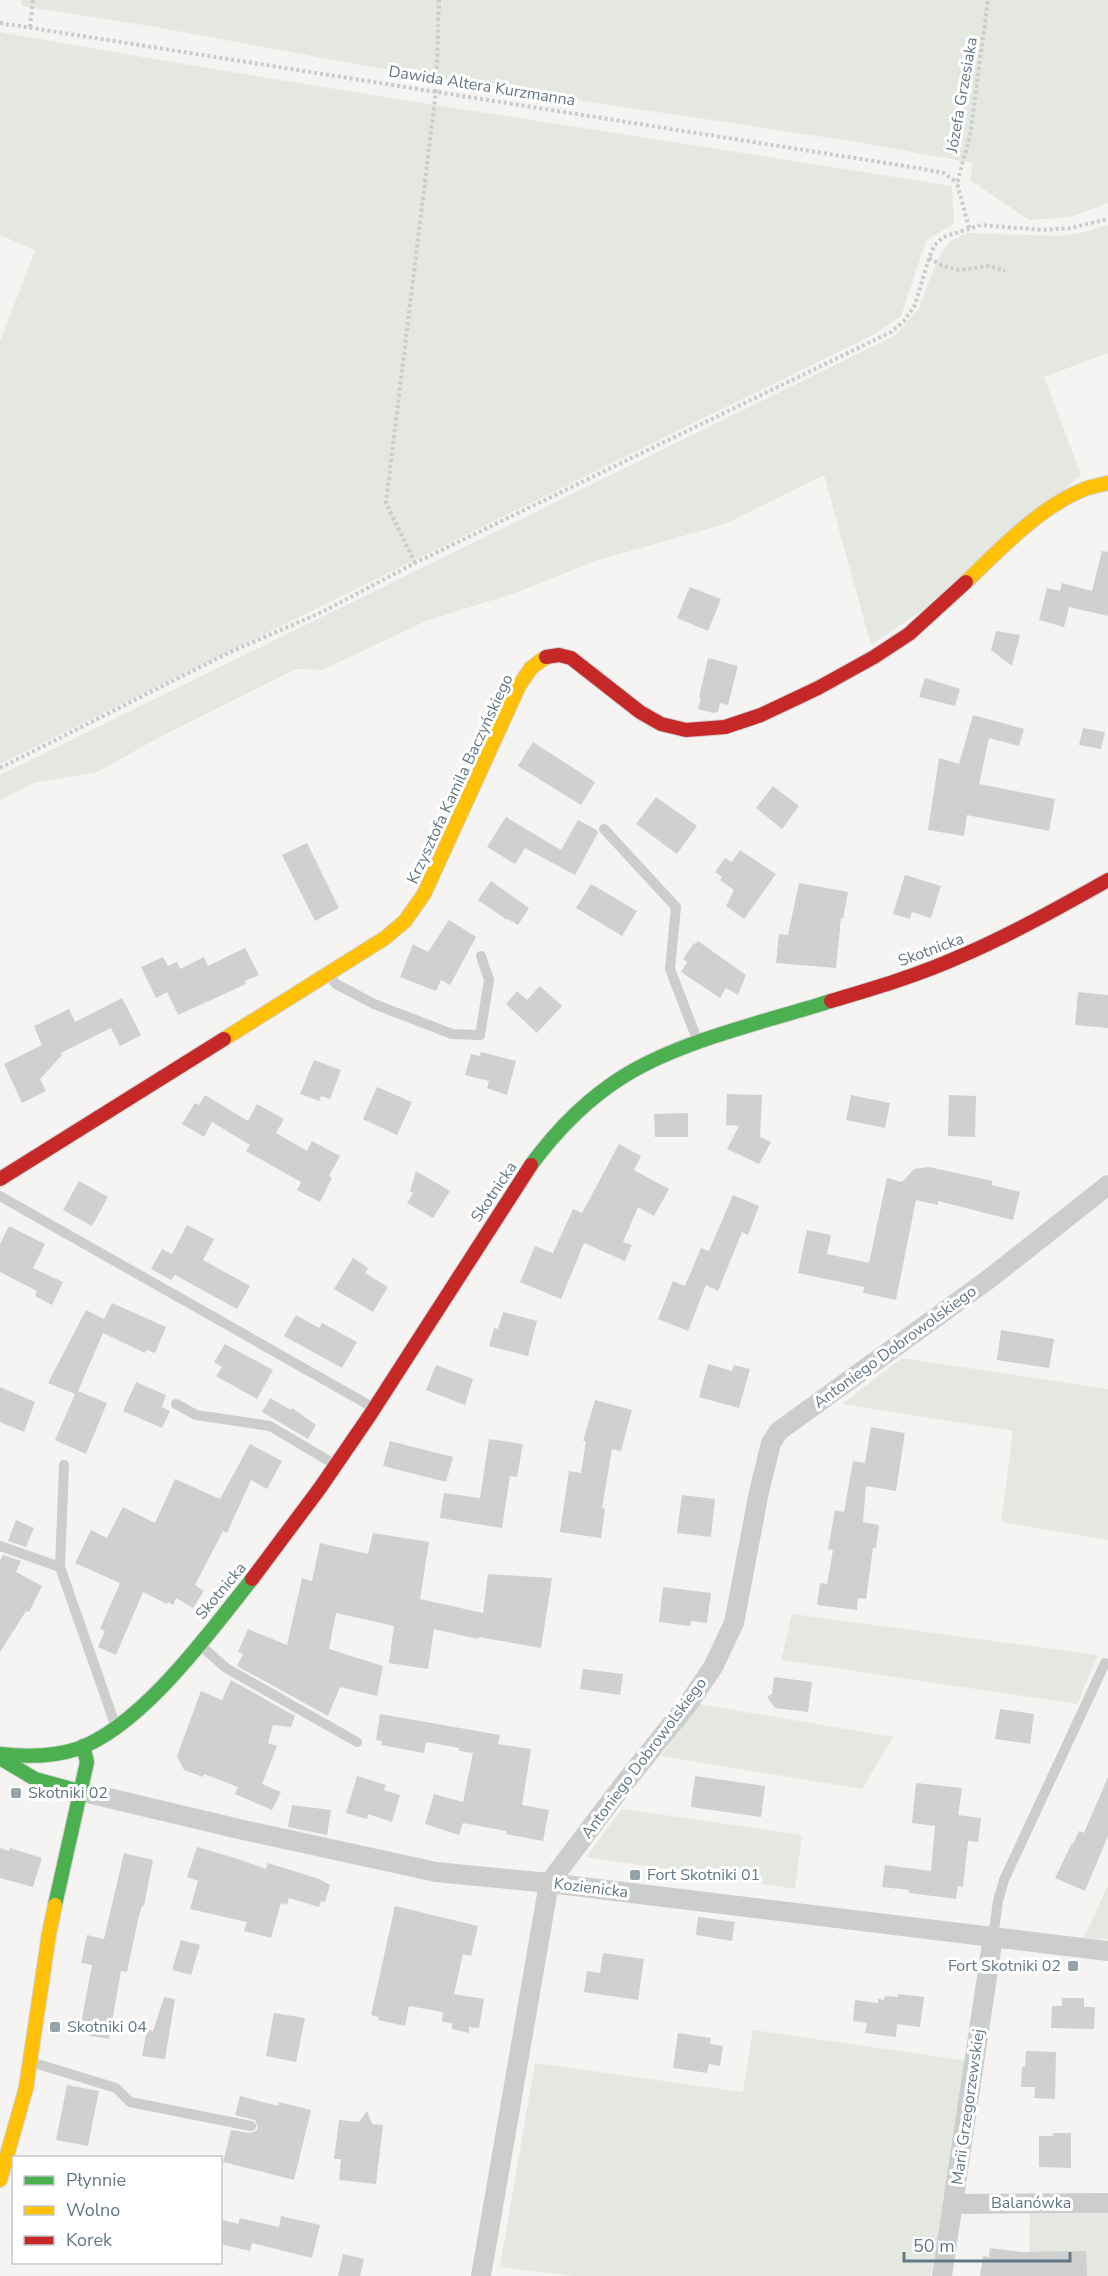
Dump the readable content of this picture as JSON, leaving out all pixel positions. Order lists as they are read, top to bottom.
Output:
{
  "streets": {
    "street": [
      "Krzysztofa Kamila Baczyńskiego",
      "Skotnicka",
      "Antoniego Dobrowolskiego",
      "Kozienicka",
      "Marii Grzegorzewskiej",
      "Balanówka"
    ],
    "path": ["Dawida Altera Kurzmanna", "Józefa Grzesiaka"]
  },
  "crossings": [
    ["Dawida Altera Kurzmanna", "Józefa Grzesiaka"],
    ["Antoniego Dobrowolskiego", "Kozienicka"],
    ["Kozienicka", "Marii Grzegorzewskiej"],
    ["Marii Grzegorzewskiej", "Balanówka"]
  ],
  "places": {
    "transit": [
      "Skotniki 02",
      "Fort Skotniki 01",
      "Fort Skotniki 02",
      "Skotniki 04"
    ]
  },
  "legend": ["Płynnie", "Wolno", "Korek"],
  "scale_bar": "50 m"
}
